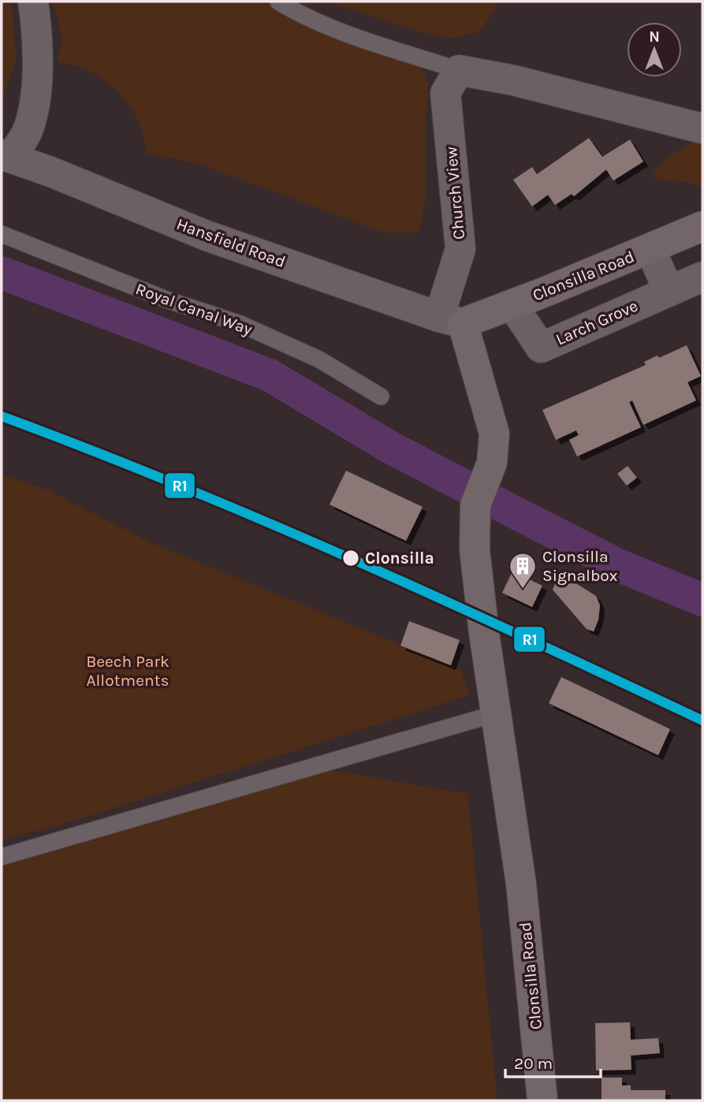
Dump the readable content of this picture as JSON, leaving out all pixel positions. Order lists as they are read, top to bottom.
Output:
{
  "streets": {
    "main road": ["Clonsilla Road"],
    "street": ["Church View", "Hansfield Road", "Larch Grove"],
    "lane": ["Royal Canal Way"]
  },
  "crossings": [
    ["Church View", "Hansfield Road"],
    ["Church View", "Clonsilla Road"],
    ["Hansfield Road", "Clonsilla Road"],
    ["Clonsilla Road", "Larch Grove"]
  ],
  "parks": ["Beech Park Allotments"],
  "places": {
    "other": ["Clonsilla"],
    "building": ["Clonsilla Signalbox"]
  },
  "lines": ["transit line R1"],
  "scale_bar": "20 m",
  "north": "top"
}
